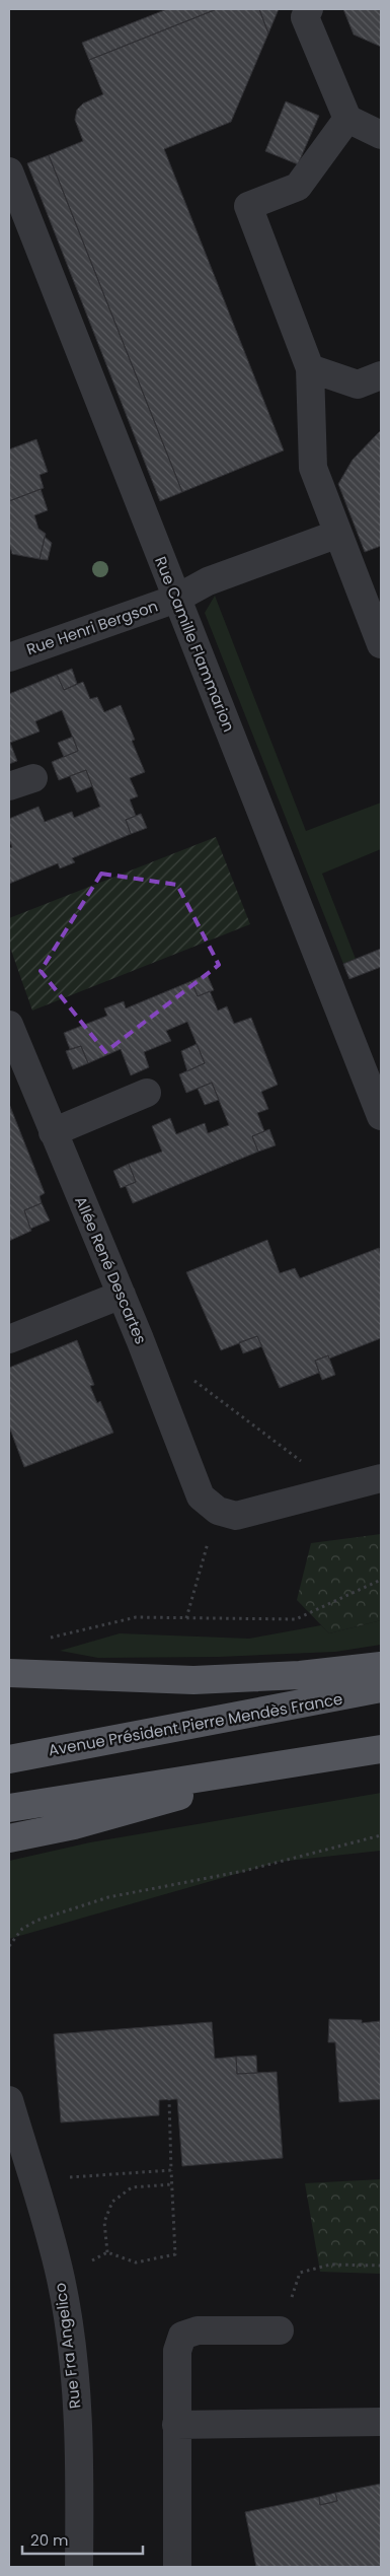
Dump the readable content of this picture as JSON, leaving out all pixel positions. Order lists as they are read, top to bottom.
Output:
{
  "streets": {
    "main road": ["Avenue Président Pierre Mendès France"],
    "street": [
      "Rue Henri Bergson",
      "Rue Camille Flammarion",
      "Allée René Descartes",
      "Rue Fra Angelico"
    ]
  },
  "crossings": [
    ["Rue Henri Bergson", "Rue Camille Flammarion"]
  ],
  "scale_bar": "20 m"
}
